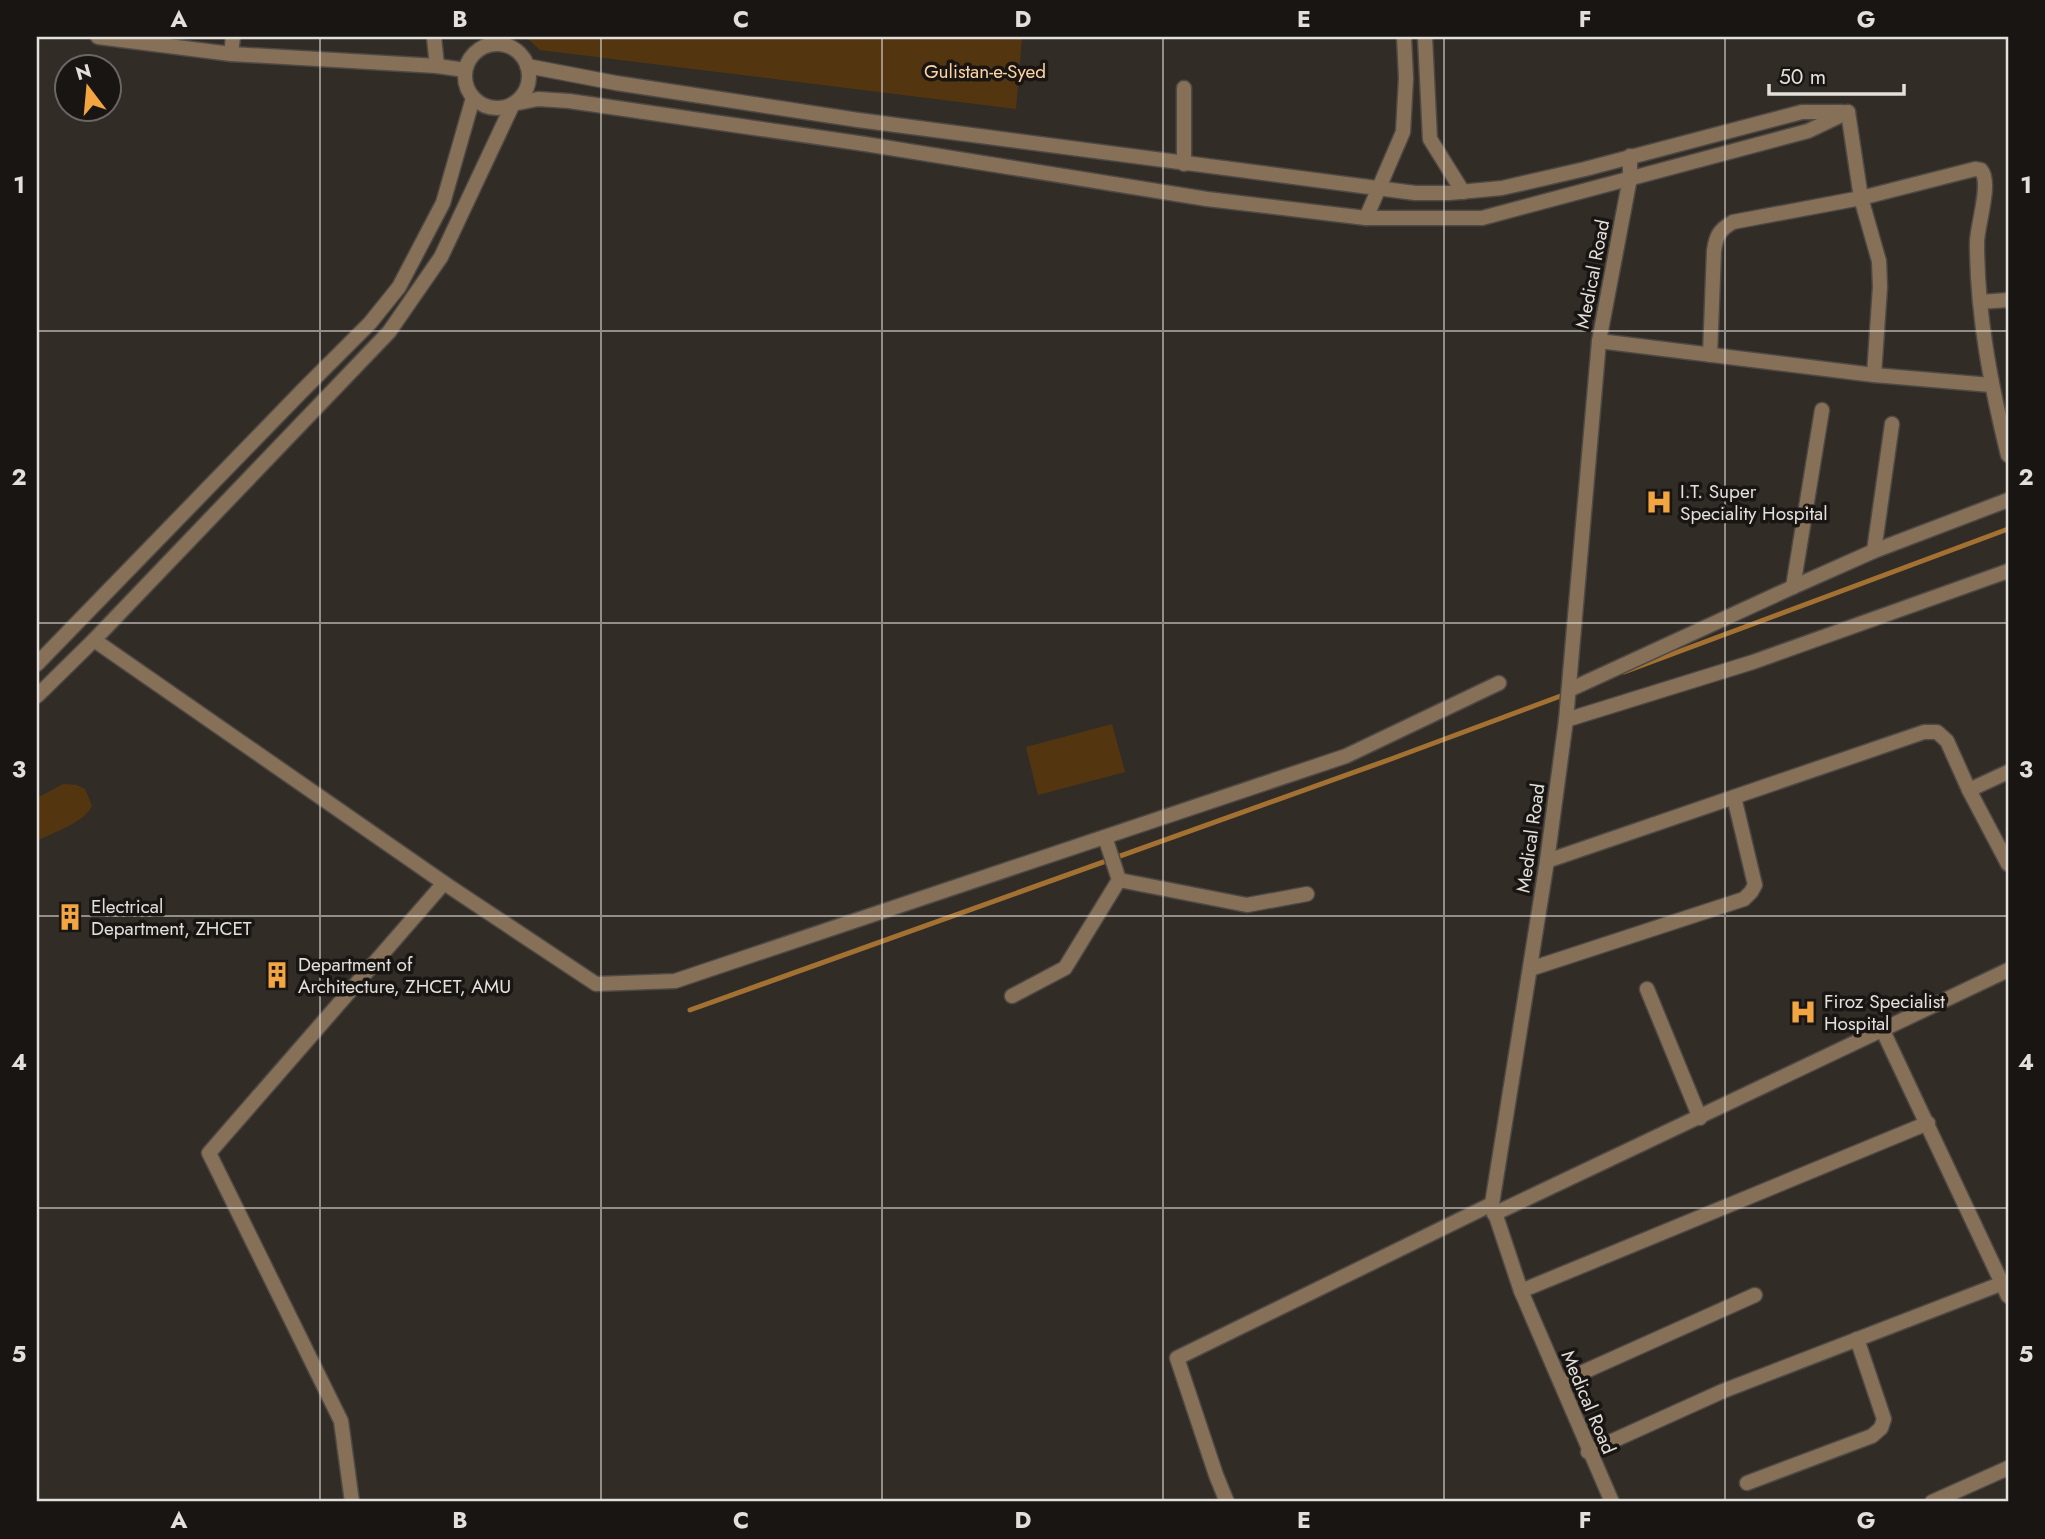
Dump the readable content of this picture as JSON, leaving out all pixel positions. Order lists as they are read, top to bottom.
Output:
{
  "streets": {
    "street": ["Medical Road"]
  },
  "parks": ["Gulistan-e-Syed"],
  "places": {
    "hospital": ["I.T. Super Speciality Hospital", "Firoz Specialist Hospital"],
    "building": ["Electrical Department, ZHCET", "Department of Architecture, ZHCET, AMU"]
  },
  "scale_bar": "50 m",
  "north": "top",
  "grid": {
    "columns": [
      "A",
      "B",
      "C",
      "D",
      "E",
      "F",
      "G"
    ],
    "rows": [
      "1",
      "2",
      "3",
      "4",
      "5"
    ]
  }
}
